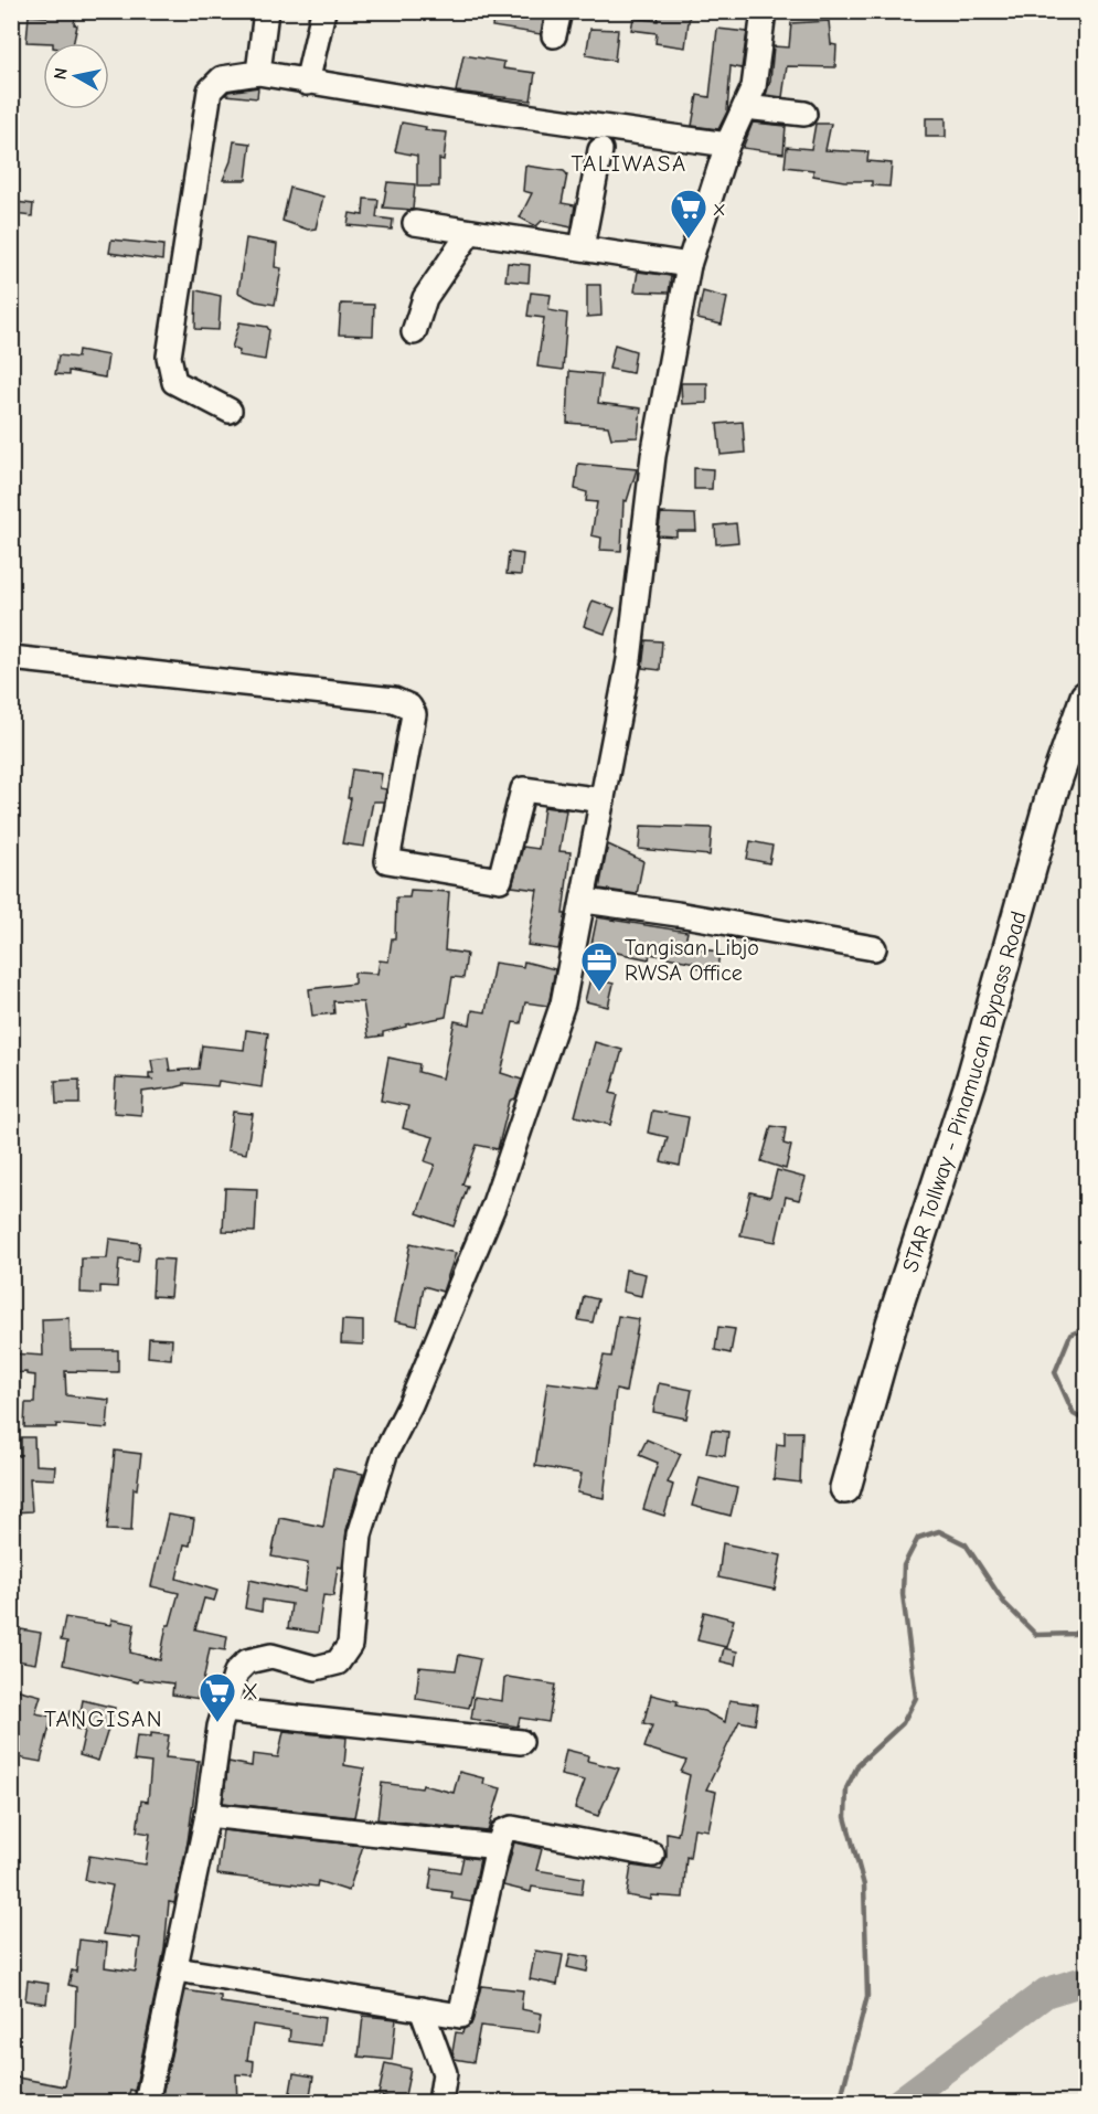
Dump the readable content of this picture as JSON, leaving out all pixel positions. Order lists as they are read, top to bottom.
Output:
{
  "streets": {
    "main road": ["STAR Tollway - Pinamucan Bypass Road"]
  },
  "districts": ["TALIWASA", "TANGISAN"],
  "places": {
    "supermarket": ["x", "X"],
    "office": ["Tangisan Libjo RWSA Office"]
  },
  "north": "left"
}
